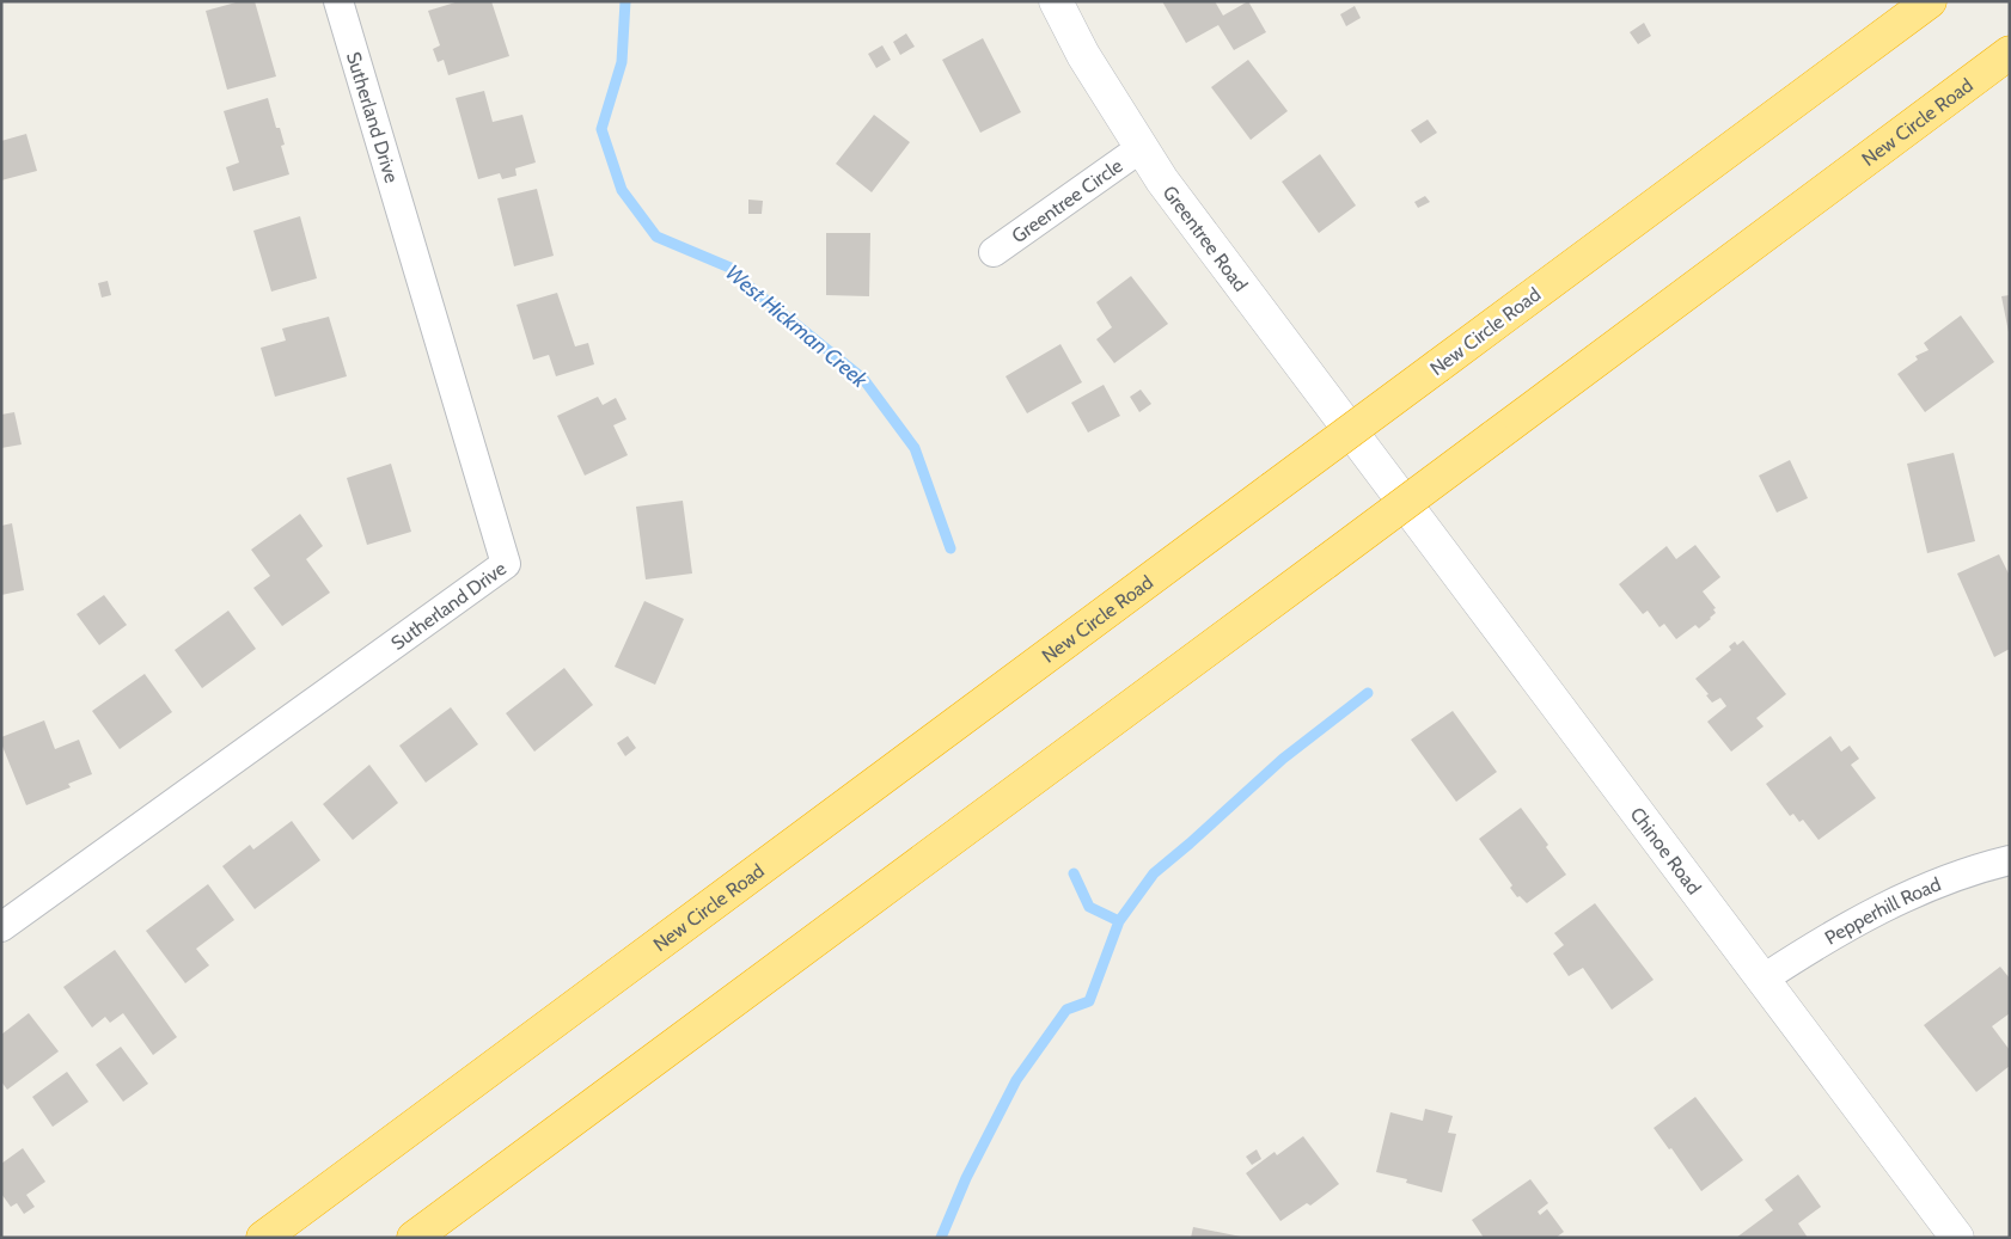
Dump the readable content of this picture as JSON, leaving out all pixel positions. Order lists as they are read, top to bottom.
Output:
{
  "streets": {
    "highway": ["New Circle Road"],
    "street": [
      "Sutherland Drive",
      "Greentree Circle",
      "Greentree Road",
      "Chinoe Road",
      "Pepperhill Road"
    ]
  },
  "crossings": [
    ["Greentree Circle", "Greentree Road"],
    ["Greentree Road", "Chinoe Road"],
    ["Chinoe Road", "Pepperhill Road"]
  ],
  "water": ["West Hickman Creek"]
}
